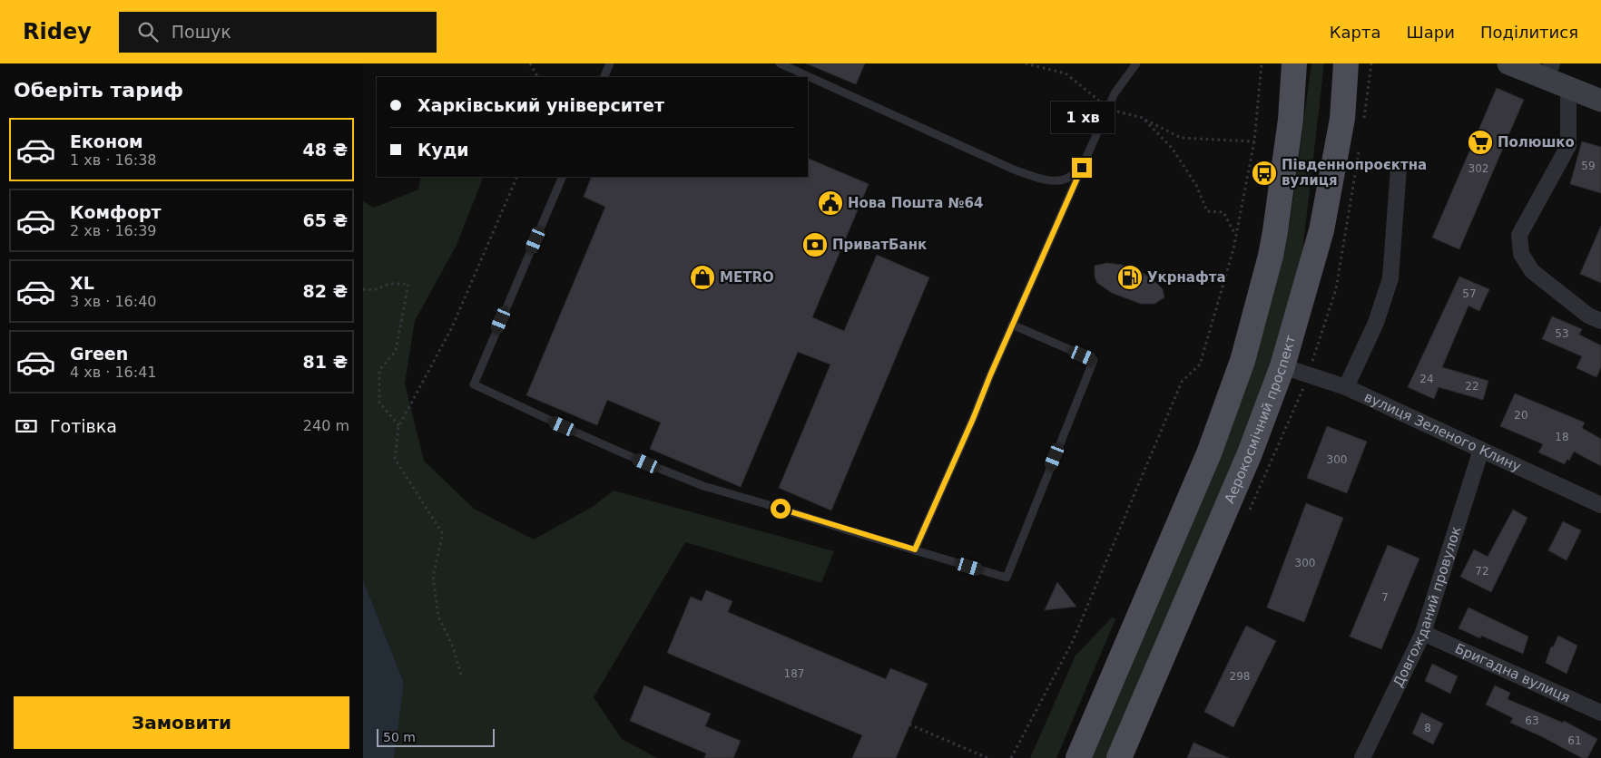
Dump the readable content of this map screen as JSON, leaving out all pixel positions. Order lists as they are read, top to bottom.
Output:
{
  "streets": {
    "main road": ["Аерокосмічний проспект"],
    "street": ["вулиця Зеленого Клину", "Довгожданий провулок", "Бригадна вулиця"]
  },
  "crossings": [
    ["Аерокосмічний проспект", "вулиця Зеленого Клину"],
    ["вулиця Зеленого Клину", "Довгожданий провулок"],
    ["Довгожданий провулок", "Бригадна вулиця"]
  ],
  "places": {
    "supermarket": ["Полюшко"],
    "bus stop": ["Південнопроєктна вулиця"],
    "public building": ["Нова Пошта №64"],
    "bank": ["ПриватБанк"],
    "shop": ["METRO"],
    "fuel station": ["Укрнафта"]
  },
  "house_numbers": [
    "59",
    "302",
    "57",
    "53",
    "24",
    "22",
    "20",
    "18",
    "300",
    "300",
    "72",
    "7",
    "187",
    "298",
    "63",
    "8",
    "61"
  ],
  "scale_bar": "50 m",
  "page": {
    "header": "Ridey",
    "search": "Пошук",
    "nav": ["Карта", "Шари", "Поділитися"],
    "heading": "Оберіть тариф",
    "banner": ["Харківський університет", "Куди"],
    "bubble": "1 хв",
    "list": [
      {
        "name": "Економ",
        "note": "1 хв · 16:38",
        "value": "48 ₴"
      },
      {
        "name": "Комфорт",
        "note": "2 хв · 16:39",
        "value": "65 ₴"
      },
      {
        "name": "XL",
        "note": "3 хв · 16:40",
        "value": "82 ₴"
      },
      {
        "name": "Green",
        "note": "4 хв · 16:41",
        "value": "81 ₴"
      }
    ],
    "pay": ["Готівка", "240 m"],
    "buttons": "Замовити",
    "scale": "50 m"
  }
}
